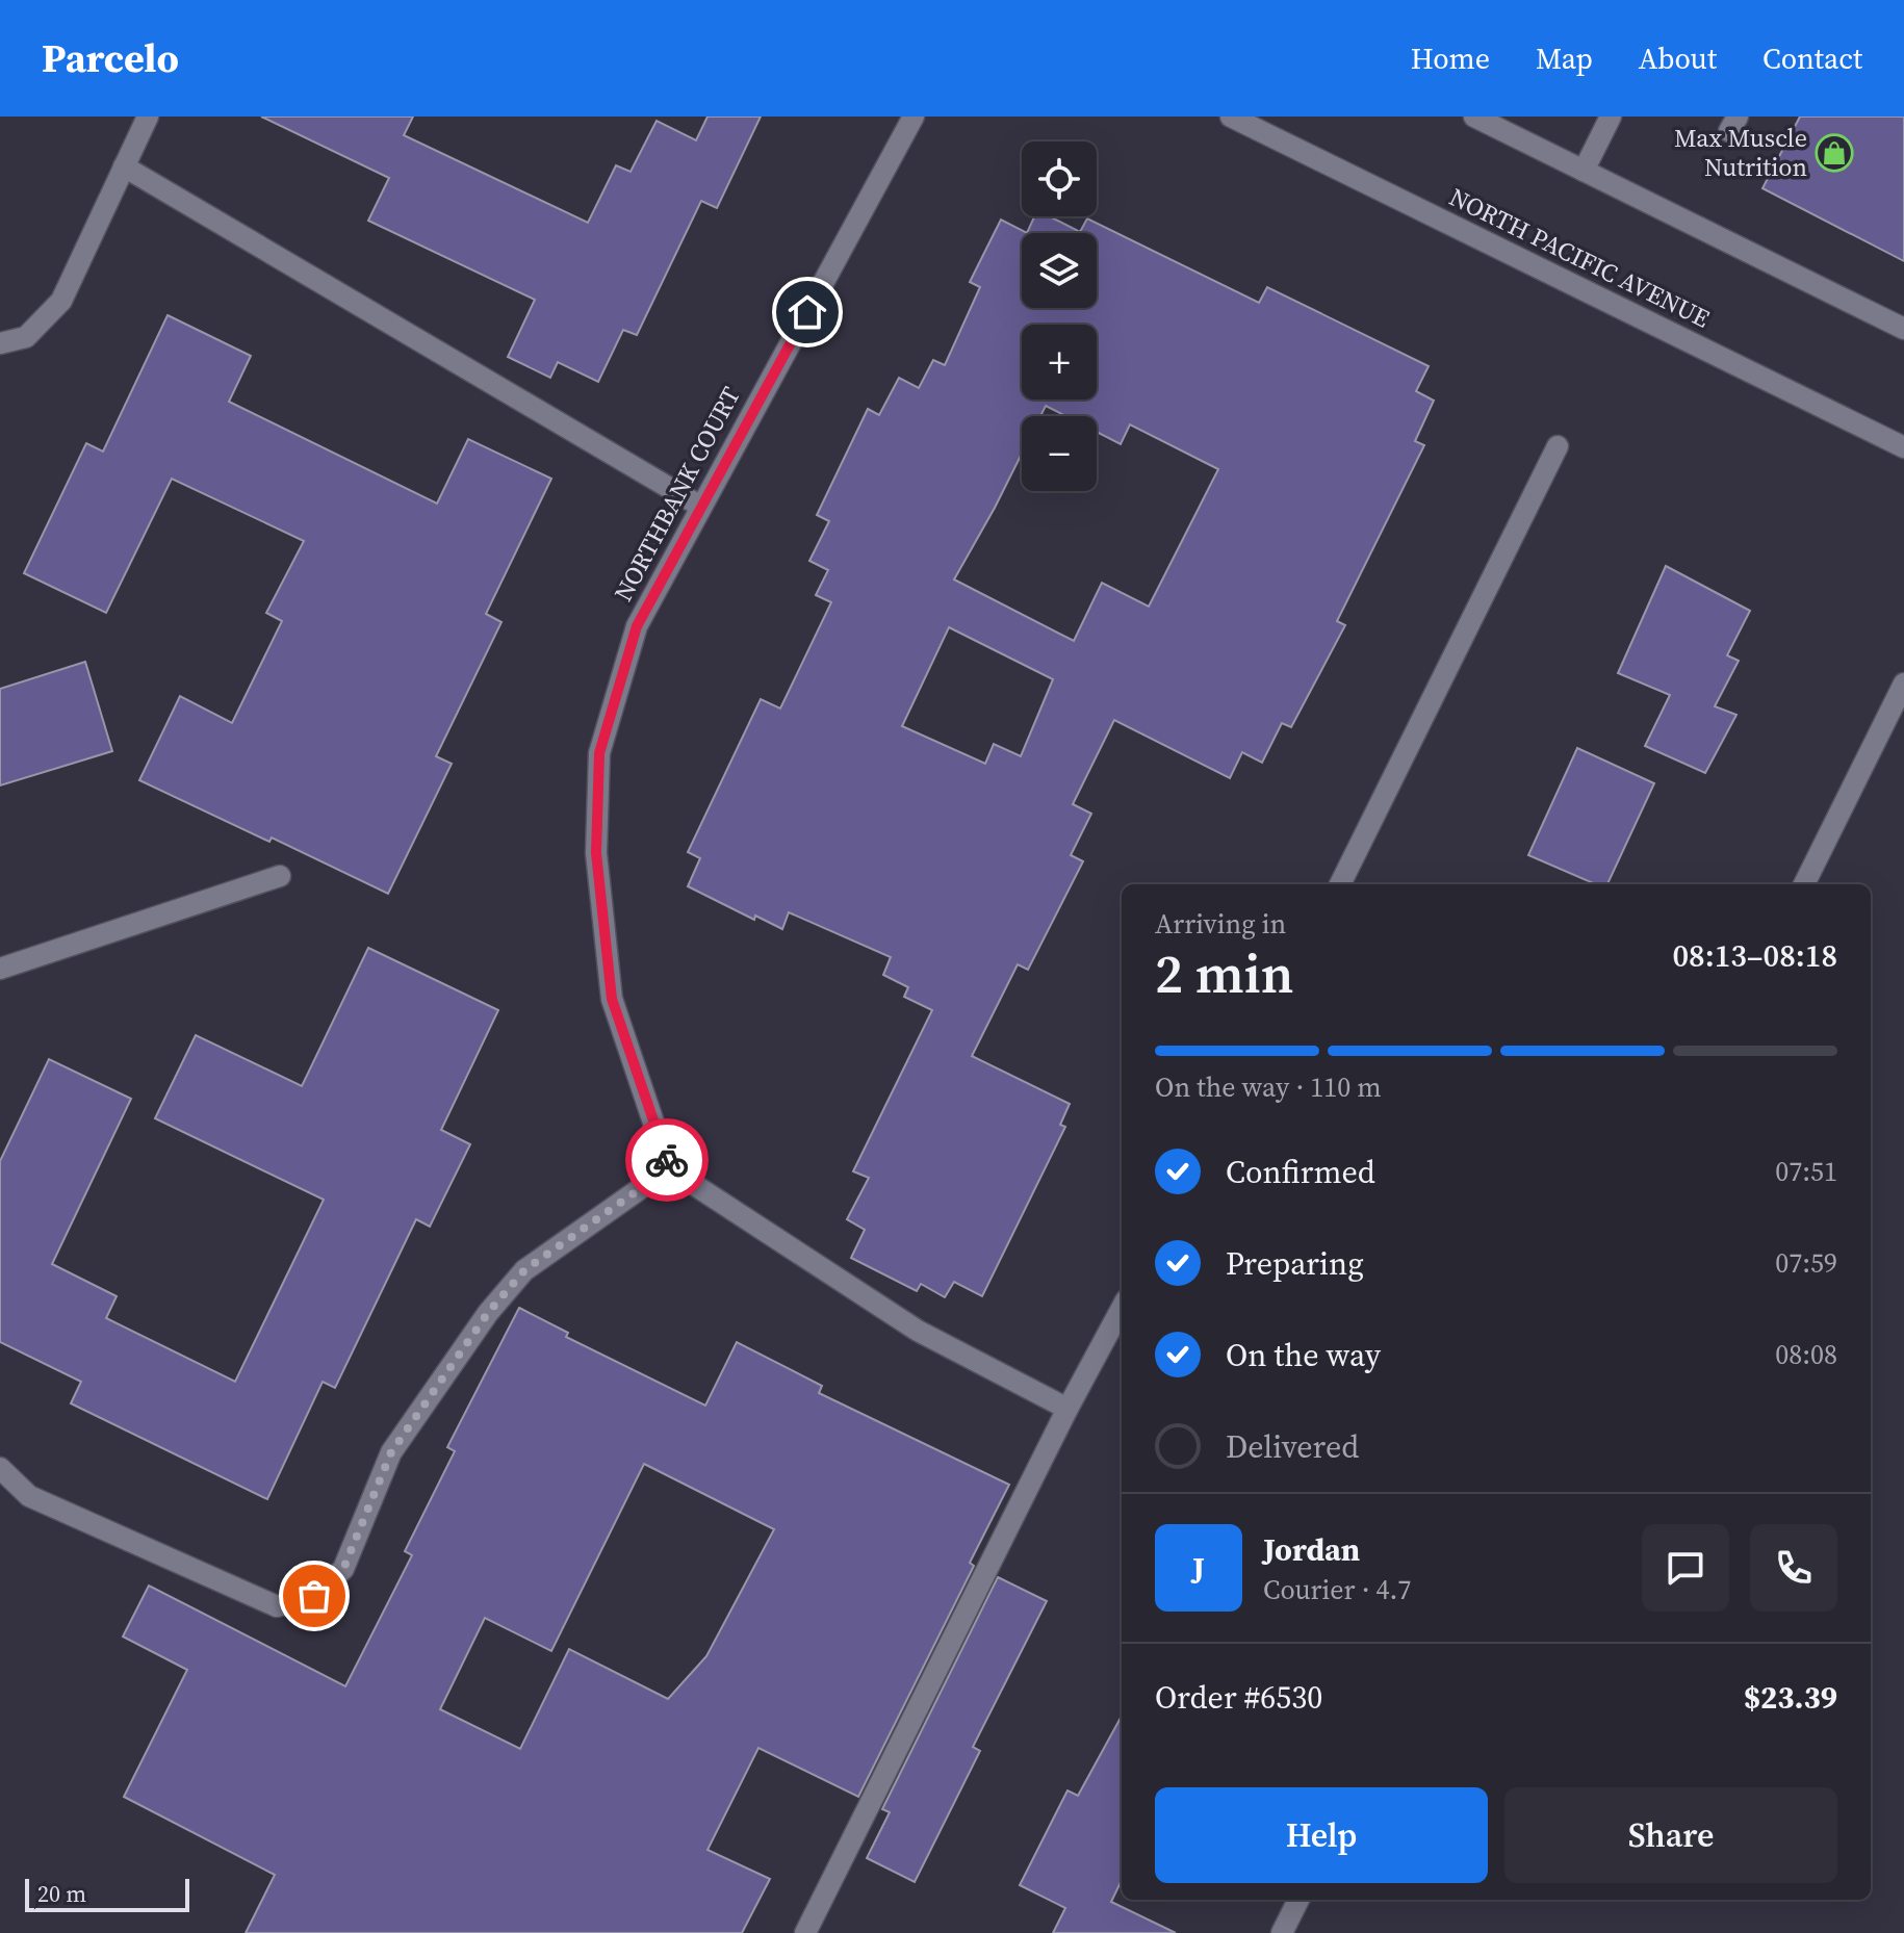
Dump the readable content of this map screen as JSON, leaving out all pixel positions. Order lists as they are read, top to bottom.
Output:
{
  "streets": {
    "street": ["NORTH PACIFIC AVENUE", "NORTHBANK COURT"]
  },
  "places": {
    "shop": ["Max Muscle Nutrition"]
  },
  "scale_bar": "20 m",
  "page": {
    "header": "Parcelo",
    "nav": [
      "Home",
      "Map",
      "About",
      "Contact"
    ],
    "map_buttons": ["+", "−"],
    "heading": ["2 min", "Arriving in", "08:13–08:18"],
    "panel": [
      "Jordan",
      "Courier · 4.7",
      "Order #6530",
      "$23.39"
    ],
    "bar": "On the way · 110 m",
    "list": [
      ["Confirmed", "07:51"],
      ["Preparing", "07:59"],
      ["On the way", "08:08"],
      "Delivered"
    ],
    "round": "J",
    "buttons": ["Help", "Share"],
    "scale": "20 m"
  }
}
